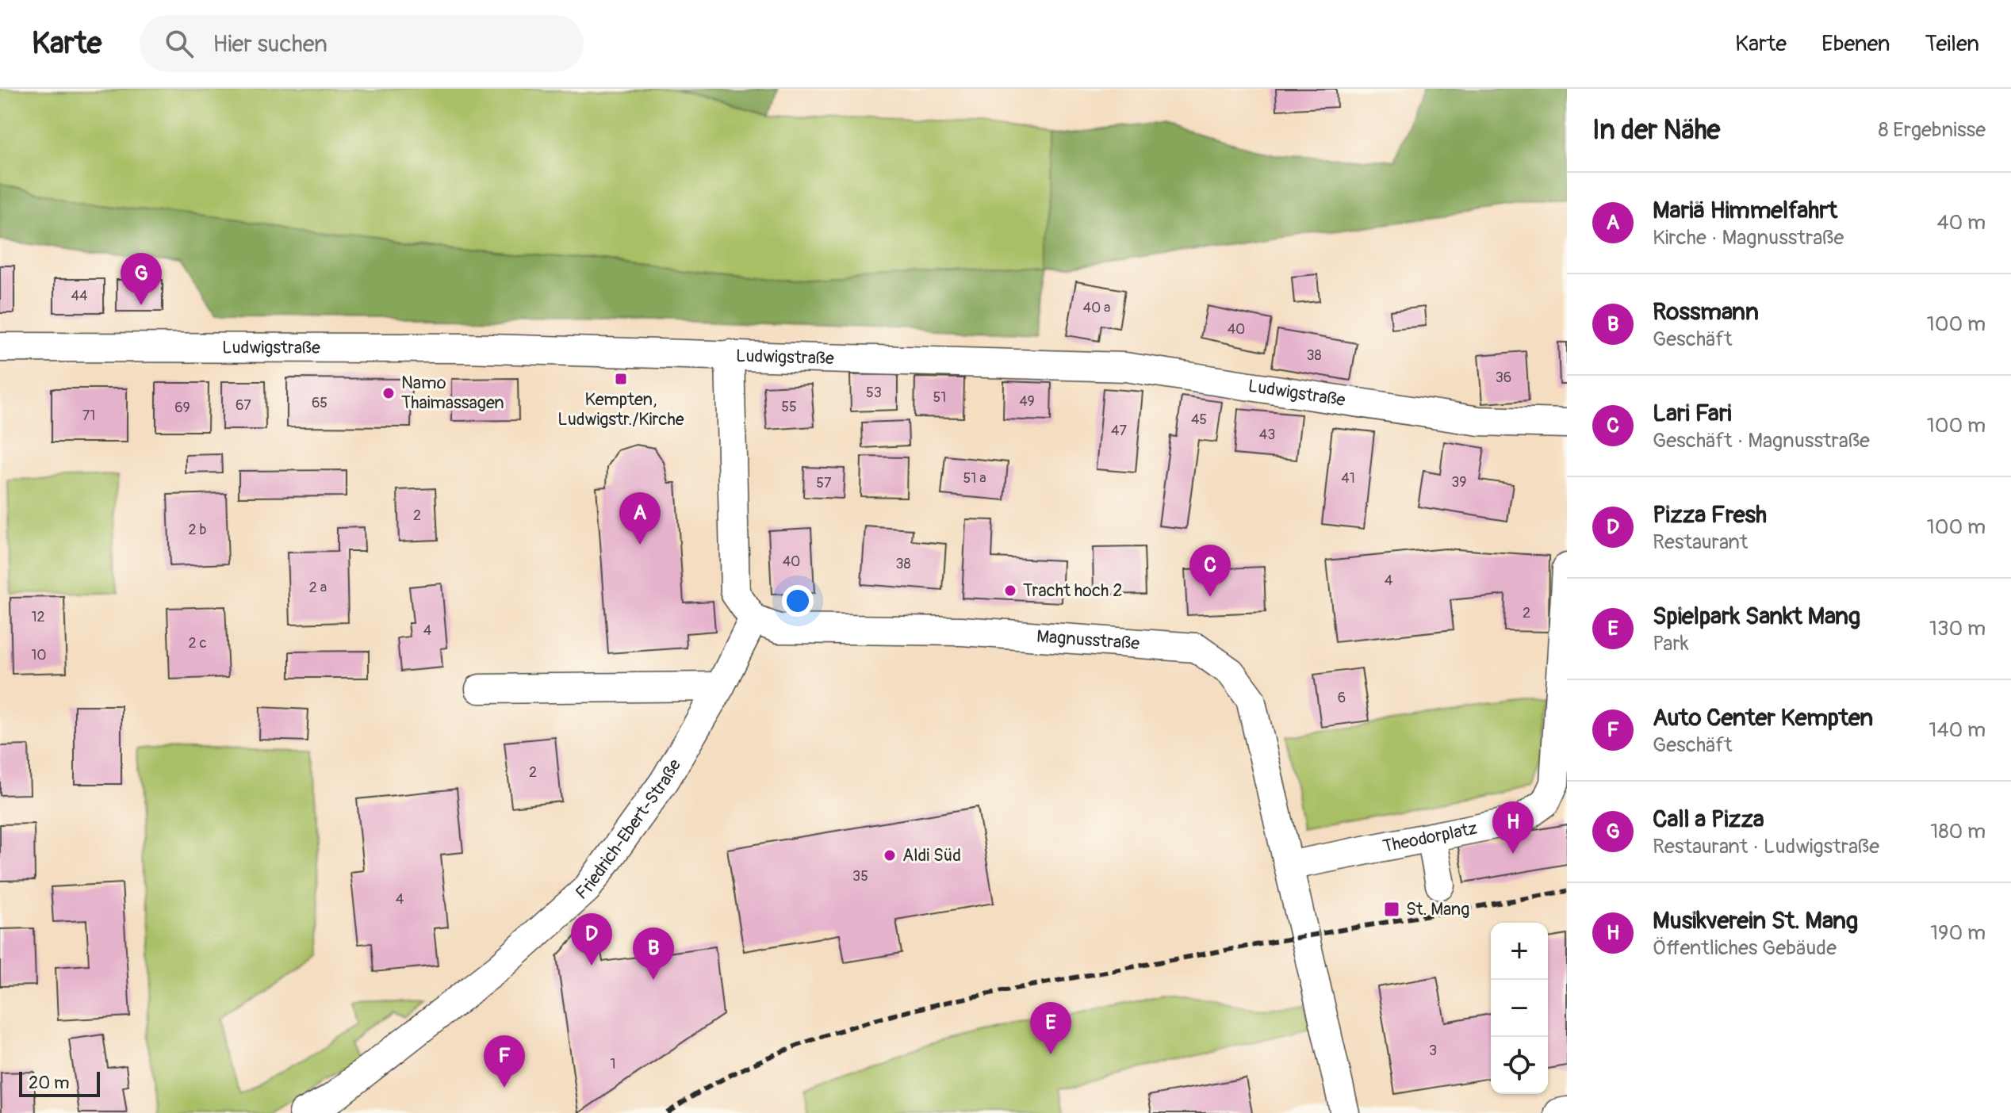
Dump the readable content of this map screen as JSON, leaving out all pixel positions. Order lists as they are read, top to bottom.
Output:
{
  "streets": {
    "street": [
      "Ludwigstraße",
      "Magnusstraße",
      "Friedrich-Ebert-Straße",
      "Theodorplatz"
    ]
  },
  "crossings": [
    ["Magnusstraße", "Friedrich-Ebert-Straße"],
    ["Magnusstraße", "Theodorplatz"]
  ],
  "places": {
    "transit": ["Kempten, Ludwigstr./Kirche", "St. Mang"],
    "other": ["Namo Thaimassagen", "Tracht hoch 2", "Aldi Süd"]
  },
  "house_numbers": [
    "44",
    "40 a",
    "40",
    "38",
    "36",
    "53",
    "51",
    "49",
    "65",
    "67",
    "55",
    "69",
    "71",
    "45",
    "47",
    "43",
    "51 a",
    "41",
    "39",
    "57",
    "2",
    "2 b",
    "40",
    "38",
    "4",
    "2 a",
    "2",
    "12",
    "4",
    "2 c",
    "10",
    "6",
    "2",
    "35",
    "4",
    "3",
    "1"
  ],
  "scale_bar": "20 m",
  "page": {
    "header": "Karte",
    "search": "Hier suchen",
    "nav": ["Karte", "Ebenen", "Teilen"],
    "heading": ["In der Nähe", "8 Ergebnisse"],
    "list": [
      {
        "mark": "A",
        "name": "Mariä Himmelfahrt",
        "note": "Kirche · Magnusstraße",
        "value": "40 m"
      },
      {
        "mark": "B",
        "name": "Rossmann",
        "note": "Geschäft",
        "value": "100 m"
      },
      {
        "mark": "C",
        "name": "Lari Fari",
        "note": "Geschäft · Magnusstraße",
        "value": "100 m"
      },
      {
        "mark": "D",
        "name": "Pizza Fresh",
        "note": "Restaurant",
        "value": "100 m"
      },
      {
        "mark": "E",
        "name": "Spielpark Sankt Mang",
        "note": "Park",
        "value": "130 m"
      },
      {
        "mark": "F",
        "name": "Auto Center Kempten",
        "note": "Geschäft",
        "value": "140 m"
      },
      {
        "mark": "G",
        "name": "Call a Pizza",
        "note": "Restaurant · Ludwigstraße",
        "value": "180 m"
      },
      {
        "mark": "H",
        "name": "Musikverein St. Mang",
        "note": "Öffentliches Gebäude",
        "value": "190 m"
      }
    ],
    "pins": [
      "G",
      "A",
      "C",
      "H",
      "D",
      "B",
      "E",
      "F"
    ],
    "map_buttons": ["+", "−"],
    "scale": "20 m"
  }
}
